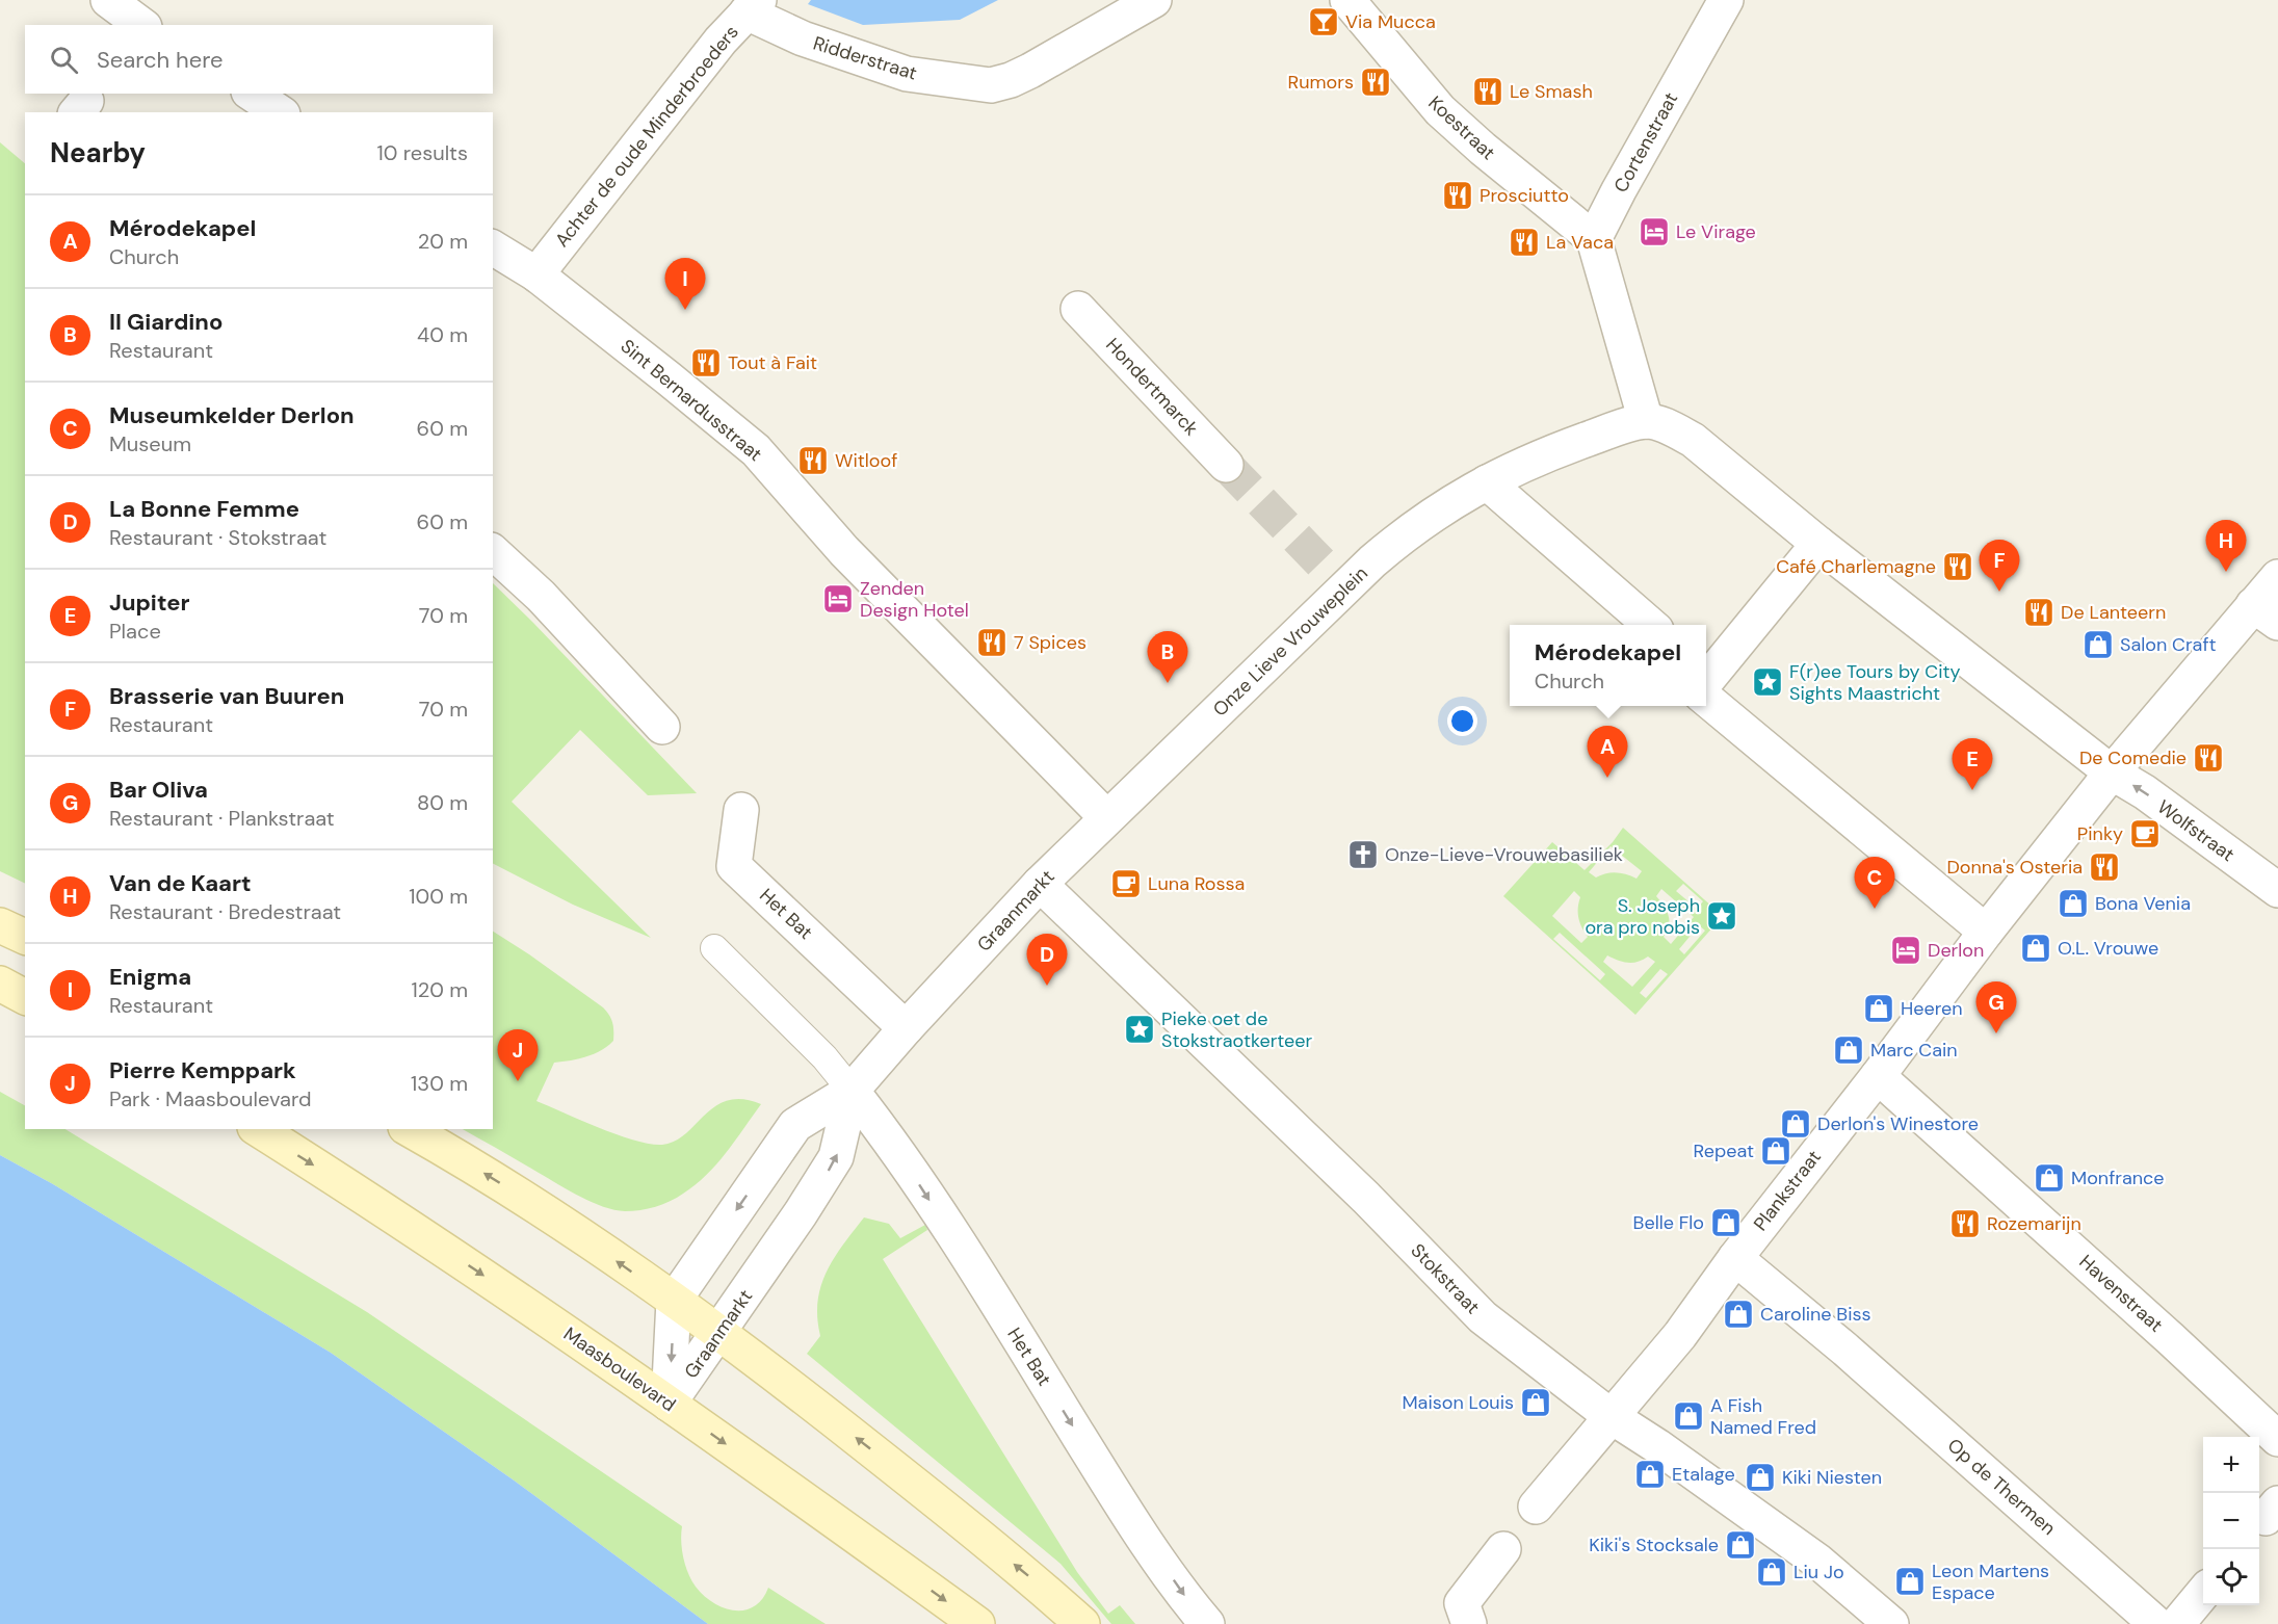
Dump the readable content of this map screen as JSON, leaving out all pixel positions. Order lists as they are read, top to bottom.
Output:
{
  "streets": {
    "main road": ["Maasboulevard"],
    "street": [
      "Ridderstraat",
      "Koestraat",
      "Achter de oude Minderbroeders",
      "Cortenstraat",
      "Hondertmarck",
      "Sint Bernardusstraat",
      "Onze Lieve Vrouweplein",
      "Wolfstraat",
      "Graanmarkt",
      "Het Bat",
      "Plankstraat",
      "Stokstraat",
      "Havenstraat",
      "Op de Thermen"
    ]
  },
  "crossings": [
    ["Ridderstraat", "Achter de oude Minderbroeders"],
    ["Koestraat", "Cortenstraat"],
    ["Achter de oude Minderbroeders", "Sint Bernardusstraat"],
    ["Sint Bernardusstraat", "Onze Lieve Vrouweplein"],
    ["Sint Bernardusstraat", "Graanmarkt"],
    ["Onze Lieve Vrouweplein", "Graanmarkt"],
    ["Graanmarkt", "Het Bat"],
    ["Graanmarkt", "Stokstraat"],
    ["Graanmarkt", "Maasboulevard"],
    ["Plankstraat", "Stokstraat"],
    ["Plankstraat", "Havenstraat"],
    ["Plankstraat", "Op de Thermen"]
  ],
  "one_way": ["Wolfstraat", "Het Bat"],
  "places": {
    "bar": ["Via Mucca"],
    "restaurant": [
      "Rumors",
      "Le Smash",
      "Prosciutto",
      "La Vaca",
      "Tout à Fait",
      "Witloof",
      "Café Charlemagne",
      "De Lanteern",
      "7 Spices",
      "De Comedie",
      "Donna's Osteria",
      "Rozemarijn"
    ],
    "hotel": ["Le Virage", "Zenden Design Hotel", "Derlon"],
    "shop": [
      "Salon Craft",
      "Bona Venia",
      "O.L. Vrouwe",
      "Heeren",
      "Marc Cain",
      "Derlon's Winestore",
      "Repeat",
      "Monfrance",
      "Belle Flo",
      "Caroline Biss",
      "Maison Louis",
      "A Fish Named Fred",
      "Etalage",
      "Kiki Niesten",
      "Kiki's Stocksale",
      "Liu Jo",
      "Leon Martens Espace"
    ],
    "place": ["F(r)ee Tours by City Sights Maastricht", "S. Joseph ora pro nobis", "Pieke oet de Stokstraotkerteer"],
    "cafe": ["Pinky", "Luna Rossa"],
    "church": ["Onze-Lieve-Vrouwebasiliek"]
  },
  "page": {
    "search": "Search here",
    "heading": ["Nearby", "10 results"],
    "list": [
      {
        "mark": "A",
        "name": "Mérodekapel",
        "note": "Church",
        "value": "20 m"
      },
      {
        "mark": "B",
        "name": "Il Giardino",
        "note": "Restaurant",
        "value": "40 m"
      },
      {
        "mark": "C",
        "name": "Museumkelder Derlon",
        "note": "Museum",
        "value": "60 m"
      },
      {
        "mark": "D",
        "name": "La Bonne Femme",
        "note": "Restaurant · Stokstraat",
        "value": "60 m"
      },
      {
        "mark": "E",
        "name": "Jupiter",
        "note": "Place",
        "value": "70 m"
      },
      {
        "mark": "F",
        "name": "Brasserie van Buuren",
        "note": "Restaurant",
        "value": "70 m"
      },
      {
        "mark": "G",
        "name": "Bar Oliva",
        "note": "Restaurant · Plankstraat",
        "value": "80 m"
      },
      {
        "mark": "H",
        "name": "Van de Kaart",
        "note": "Restaurant · Bredestraat",
        "value": "100 m"
      },
      {
        "mark": "I",
        "name": "Enigma",
        "note": "Restaurant",
        "value": "120 m"
      },
      {
        "mark": "J",
        "name": "Pierre Kemppark",
        "note": "Park · Maasboulevard",
        "value": "130 m"
      }
    ],
    "pins": [
      "I",
      "H",
      "F",
      "B",
      "A",
      "E",
      "C",
      "D",
      "G",
      "J"
    ],
    "popup": ["Mérodekapel", "Church"],
    "map_buttons": ["+", "−"]
  }
}
